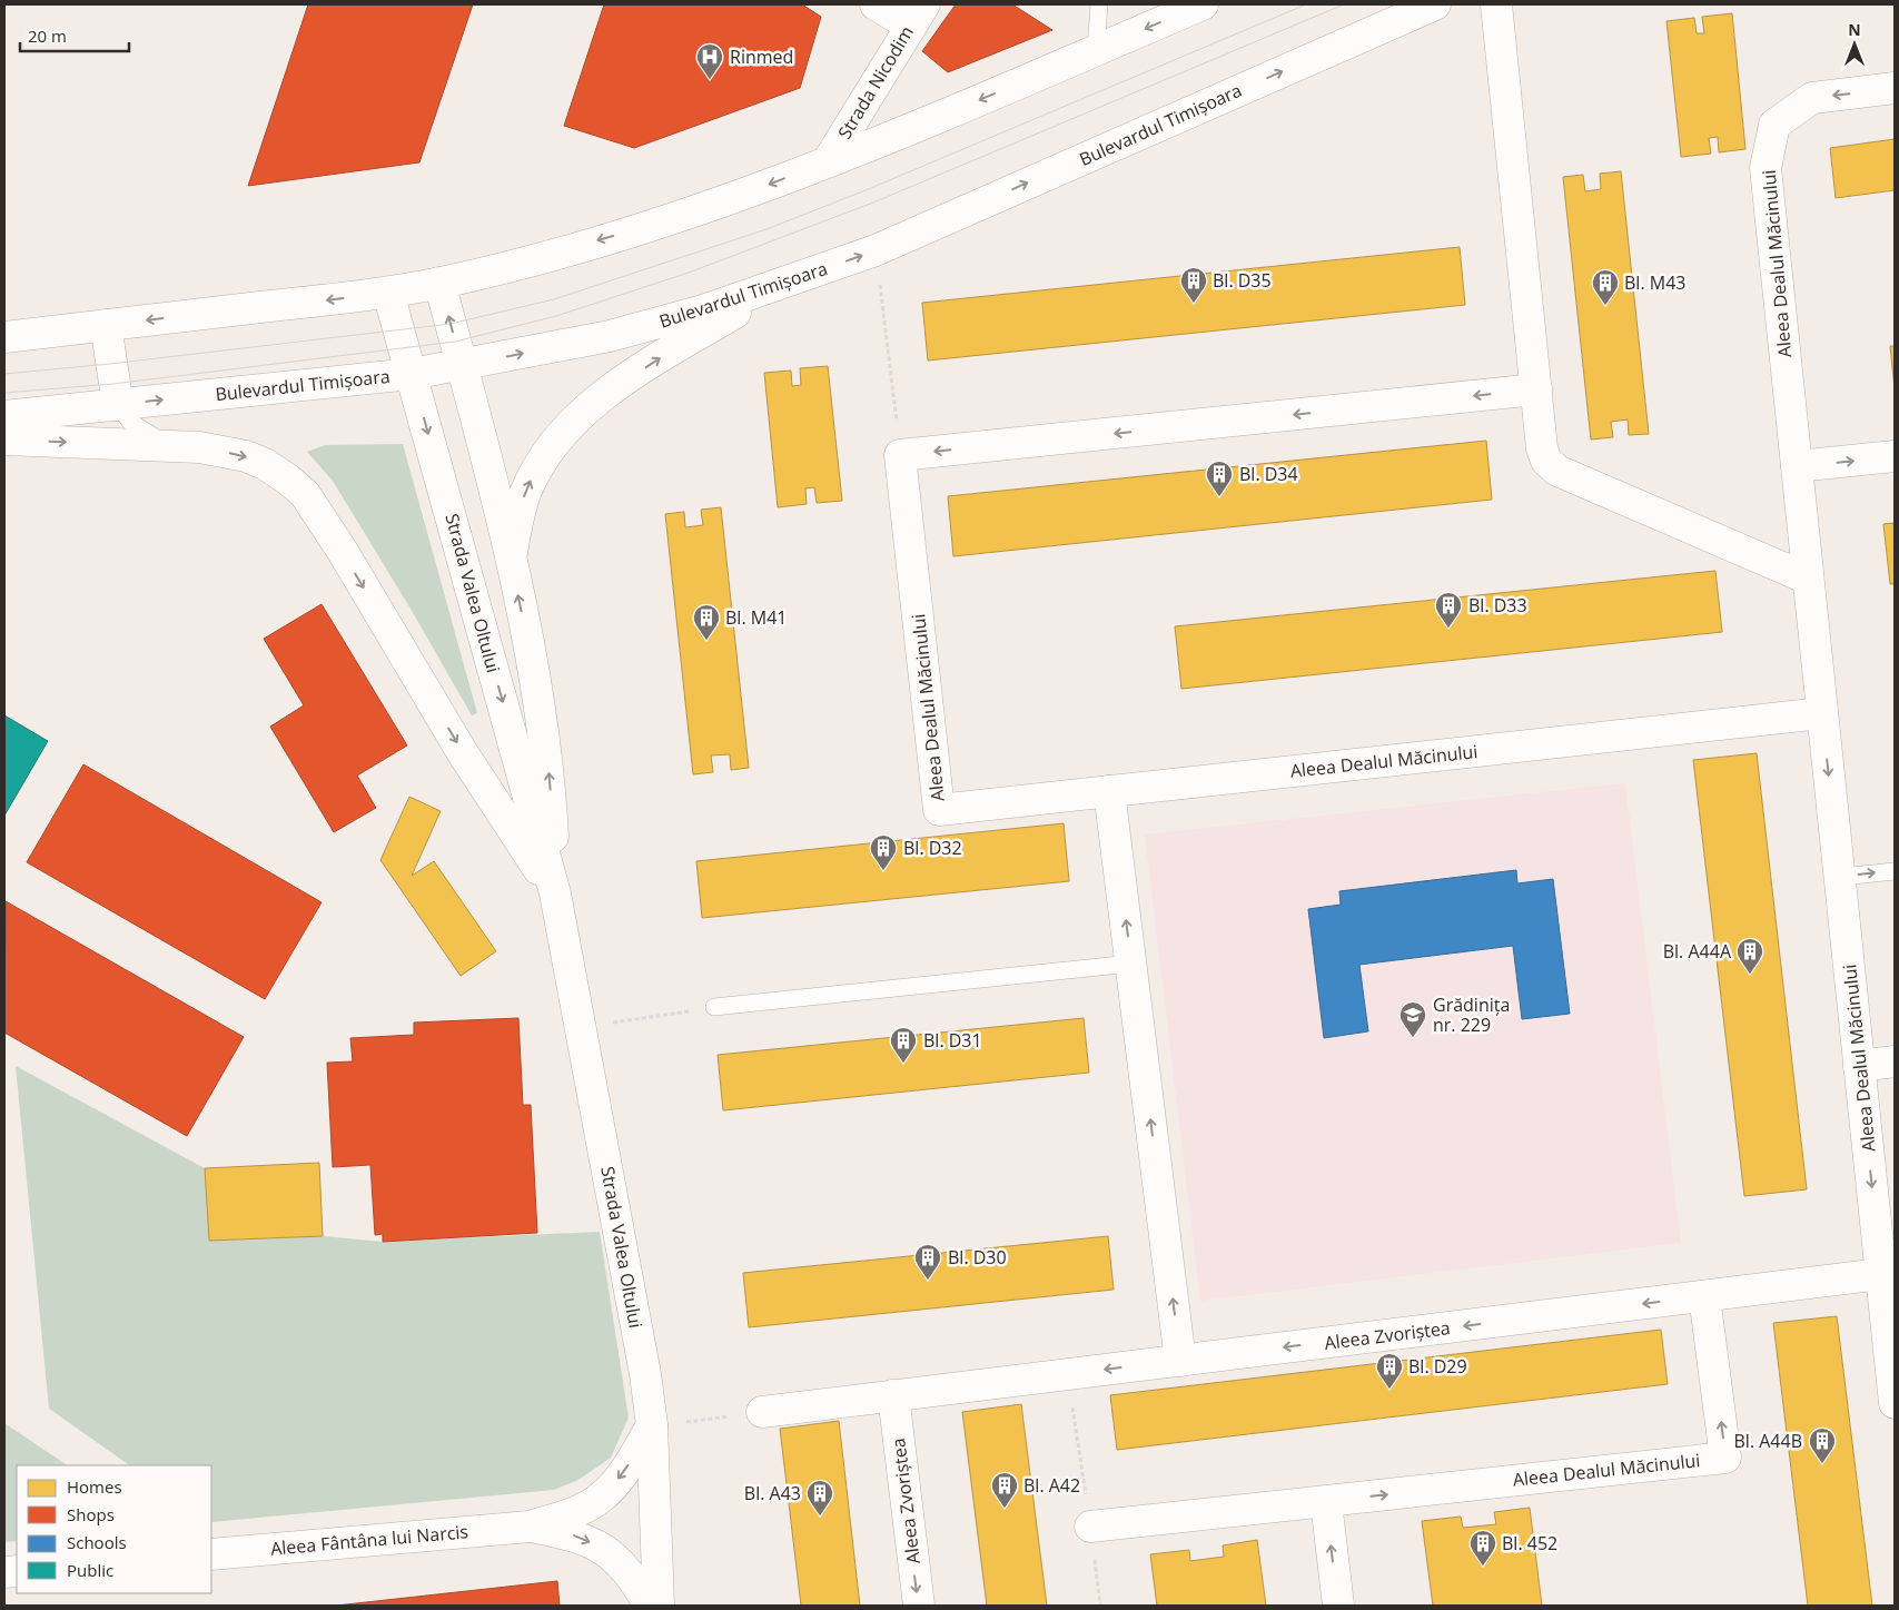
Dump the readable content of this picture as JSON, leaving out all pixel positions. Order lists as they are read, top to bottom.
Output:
{
  "streets": {
    "street": [
      "Strada Nicodim",
      "Bulevardul Timișoara",
      "Aleea Dealul Măcinului",
      "Strada Valea Oltului",
      "Aleea Zvoriștea",
      "Aleea Fântâna lui Narcis"
    ]
  },
  "crossings": [
    ["Bulevardul Timișoara", "Strada Valea Oltului"],
    ["Aleea Dealul Măcinului", "Aleea Zvoriștea"],
    ["Strada Valea Oltului", "Aleea Fântâna lui Narcis"]
  ],
  "places": {
    "hospital": ["Rinmed"],
    "building": [
      "Bl. D35",
      "Bl. M43",
      "Bl. D34",
      "Bl. D33",
      "Bl. M41",
      "Bl. D32",
      "Bl. A44A",
      "Bl. D31",
      "Bl. D30",
      "Bl. D29",
      "Bl. A44B",
      "Bl. A42",
      "Bl. A43",
      "Bl. 452"
    ],
    "school or university": ["Grădinița nr. 229"]
  },
  "legend": [
    "Homes",
    "Shops",
    "Schools",
    "Public"
  ],
  "scale_bar": "20 m",
  "north": "top"
}
